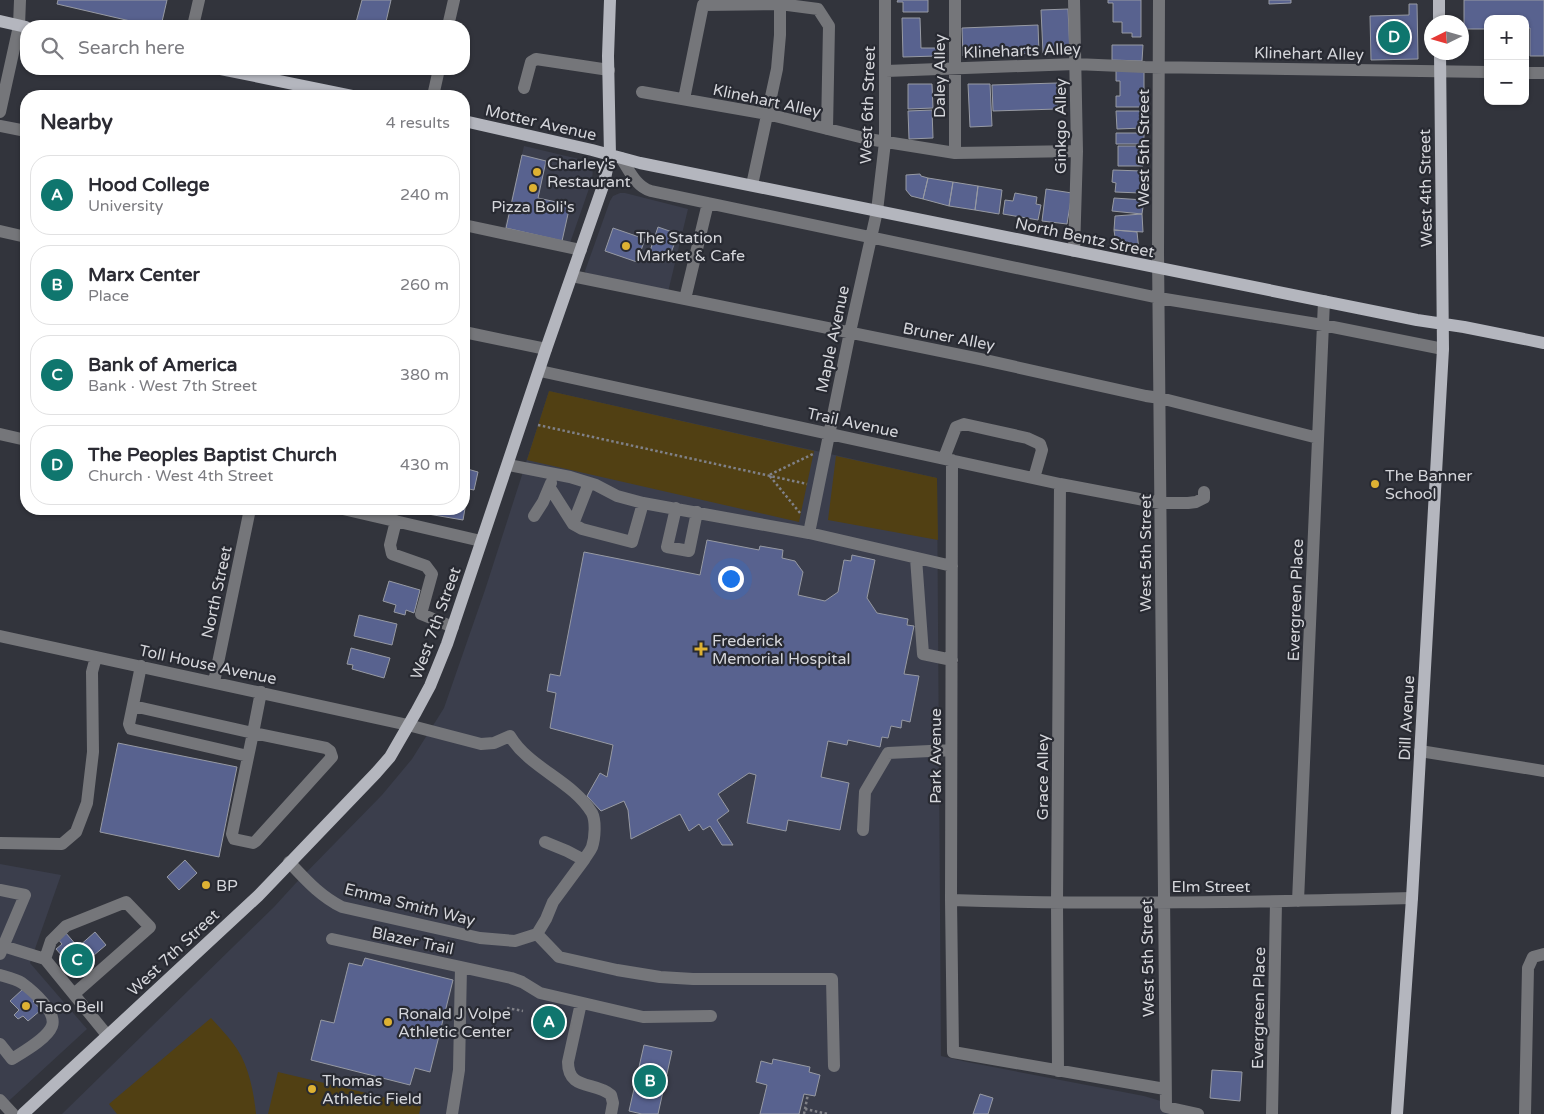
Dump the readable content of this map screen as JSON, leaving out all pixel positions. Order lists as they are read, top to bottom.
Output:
{
  "streets": {
    "main road": [
      "Motter Avenue",
      "West 4th Street",
      "North Bentz Street",
      "West 7th Street",
      "Dill Avenue"
    ],
    "street": [
      "Klineharts Alley",
      "Klinehart Alley",
      "Daley Alley",
      "West 6th Street",
      "Ginkgo Alley",
      "West 5th Street",
      "Bruner Alley",
      "Maple Avenue",
      "Trail Avenue",
      "North Street",
      "Evergreen Place",
      "Toll House Avenue",
      "Park Avenue",
      "Grace Alley",
      "Elm Street",
      "Emma Smith Way",
      "Blazer Trail"
    ]
  },
  "crossings": [
    ["Klineharts Alley", "Klinehart Alley"],
    ["Klineharts Alley", "Daley Alley"],
    ["Klineharts Alley", "West 6th Street"],
    ["Klineharts Alley", "Ginkgo Alley"],
    ["Klineharts Alley", "West 5th Street"],
    ["Klinehart Alley", "Daley Alley"],
    ["Klinehart Alley", "West 6th Street"],
    ["Klinehart Alley", "Ginkgo Alley"],
    ["Klinehart Alley", "West 5th Street"],
    ["Klinehart Alley", "West 4th Street"],
    ["West 6th Street", "North Bentz Street"],
    ["West 6th Street", "Maple Avenue"],
    ["Motter Avenue", "North Bentz Street"],
    ["Motter Avenue", "West 7th Street"],
    ["Ginkgo Alley", "North Bentz Street"],
    ["West 5th Street", "North Bentz Street"],
    ["West 5th Street", "Bruner Alley"],
    ["West 5th Street", "Trail Avenue"],
    ["West 5th Street", "Elm Street"],
    ["West 4th Street", "North Bentz Street"],
    ["West 4th Street", "Dill Avenue"],
    ["North Bentz Street", "Maple Avenue"],
    ["North Bentz Street", "Evergreen Place"],
    ["North Bentz Street", "West 7th Street"],
    ["North Bentz Street", "Dill Avenue"],
    ["Bruner Alley", "Maple Avenue"],
    ["Bruner Alley", "Evergreen Place"],
    ["Bruner Alley", "West 7th Street"],
    ["Maple Avenue", "Trail Avenue"],
    ["Trail Avenue", "West 7th Street"],
    ["Trail Avenue", "Park Avenue"],
    ["Trail Avenue", "Grace Alley"],
    ["North Street", "Toll House Avenue"],
    ["Evergreen Place", "Elm Street"],
    ["West 7th Street", "Toll House Avenue"],
    ["West 7th Street", "Emma Smith Way"],
    ["Dill Avenue", "Elm Street"],
    ["Park Avenue", "Grace Alley"],
    ["Park Avenue", "Elm Street"],
    ["Grace Alley", "Elm Street"]
  ],
  "places": {
    "other": [
      "Charley's Restaurant",
      "Pizza Boli's",
      "The Station Market & Cafe",
      "The Banner School",
      "BP",
      "Taco Bell",
      "Ronald J Volpe Athletic Center",
      "Thomas Athletic Field"
    ],
    "health": ["Frederick Memorial Hospital"]
  },
  "north": "left",
  "page": {
    "map_buttons": ["+", "−"],
    "pins": [
      "D",
      "C",
      "A",
      "B"
    ],
    "search": "Search here",
    "heading": ["Nearby", "4 results"],
    "list": [
      {
        "mark": "A",
        "name": "Hood College",
        "note": "University",
        "value": "240 m"
      },
      {
        "mark": "B",
        "name": "Marx Center",
        "note": "Place",
        "value": "260 m"
      },
      {
        "mark": "C",
        "name": "Bank of America",
        "note": "Bank · West 7th Street",
        "value": "380 m"
      },
      {
        "mark": "D",
        "name": "The Peoples Baptist Church",
        "note": "Church · West 4th Street",
        "value": "430 m"
      }
    ]
  }
}
